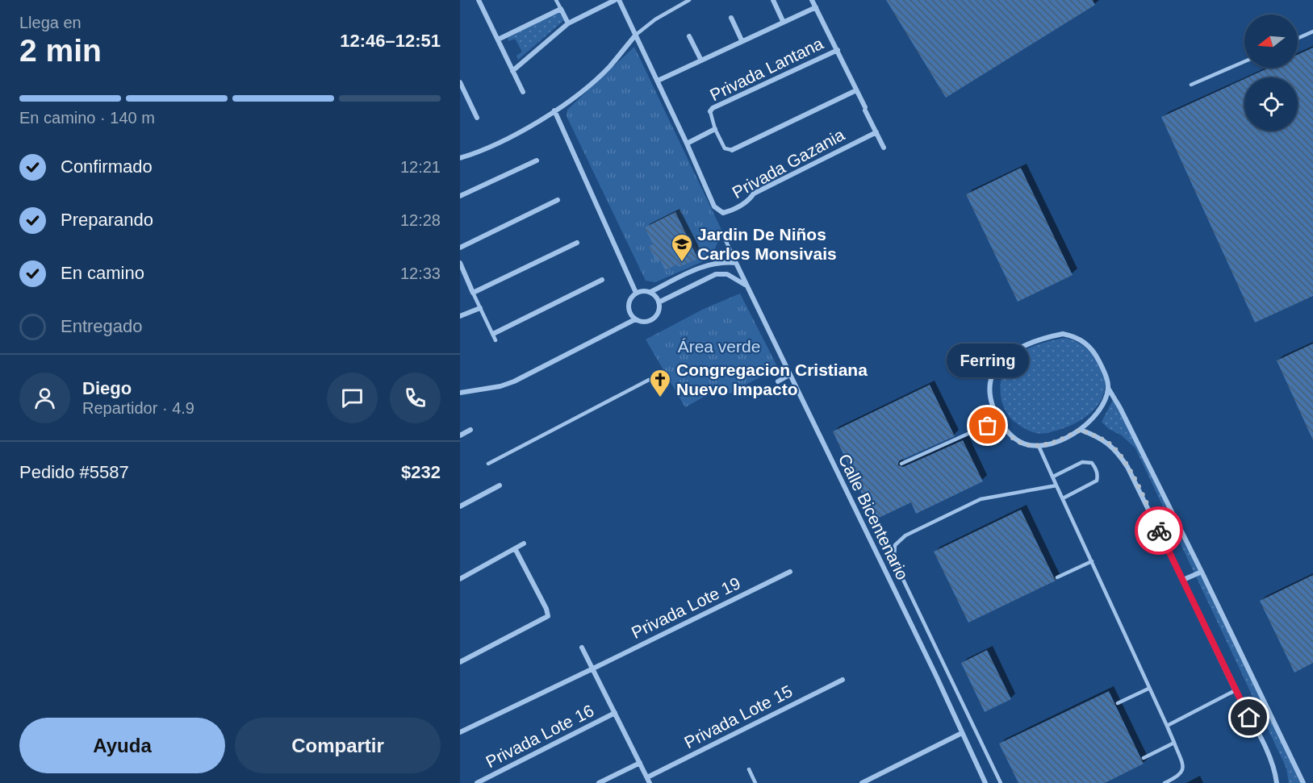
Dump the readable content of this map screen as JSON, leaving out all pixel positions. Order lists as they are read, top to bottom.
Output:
{
  "streets": {
    "street": [
      "Privada Lantana",
      "Privada Gazania",
      "Calle Bicentenario",
      "Privada Lote 19",
      "Privada Lote 15",
      "Privada Lote 16"
    ]
  },
  "crossings": [
    ["Privada Lantana", "Privada Gazania"]
  ],
  "parks": ["Área verde"],
  "places": {
    "school or university": ["Jardin De Niños Carlos Monsivais"],
    "church": ["Congregacion Cristiana Nuevo Impacto"],
    "other": ["Ferring"]
  },
  "north": "left",
  "page": {
    "heading": ["2 min", "Llega en", "12:46–12:51"],
    "panel": [
      "Diego",
      "Repartidor · 4.9",
      "Pedido #5587",
      "$232"
    ],
    "bar": "En camino · 140 m",
    "list": [
      ["Confirmado", "12:21"],
      ["Preparando", "12:28"],
      ["En camino", "12:33"],
      "Entregado"
    ],
    "bubble": "Ferring",
    "buttons": ["Ayuda", "Compartir"]
  }
}
